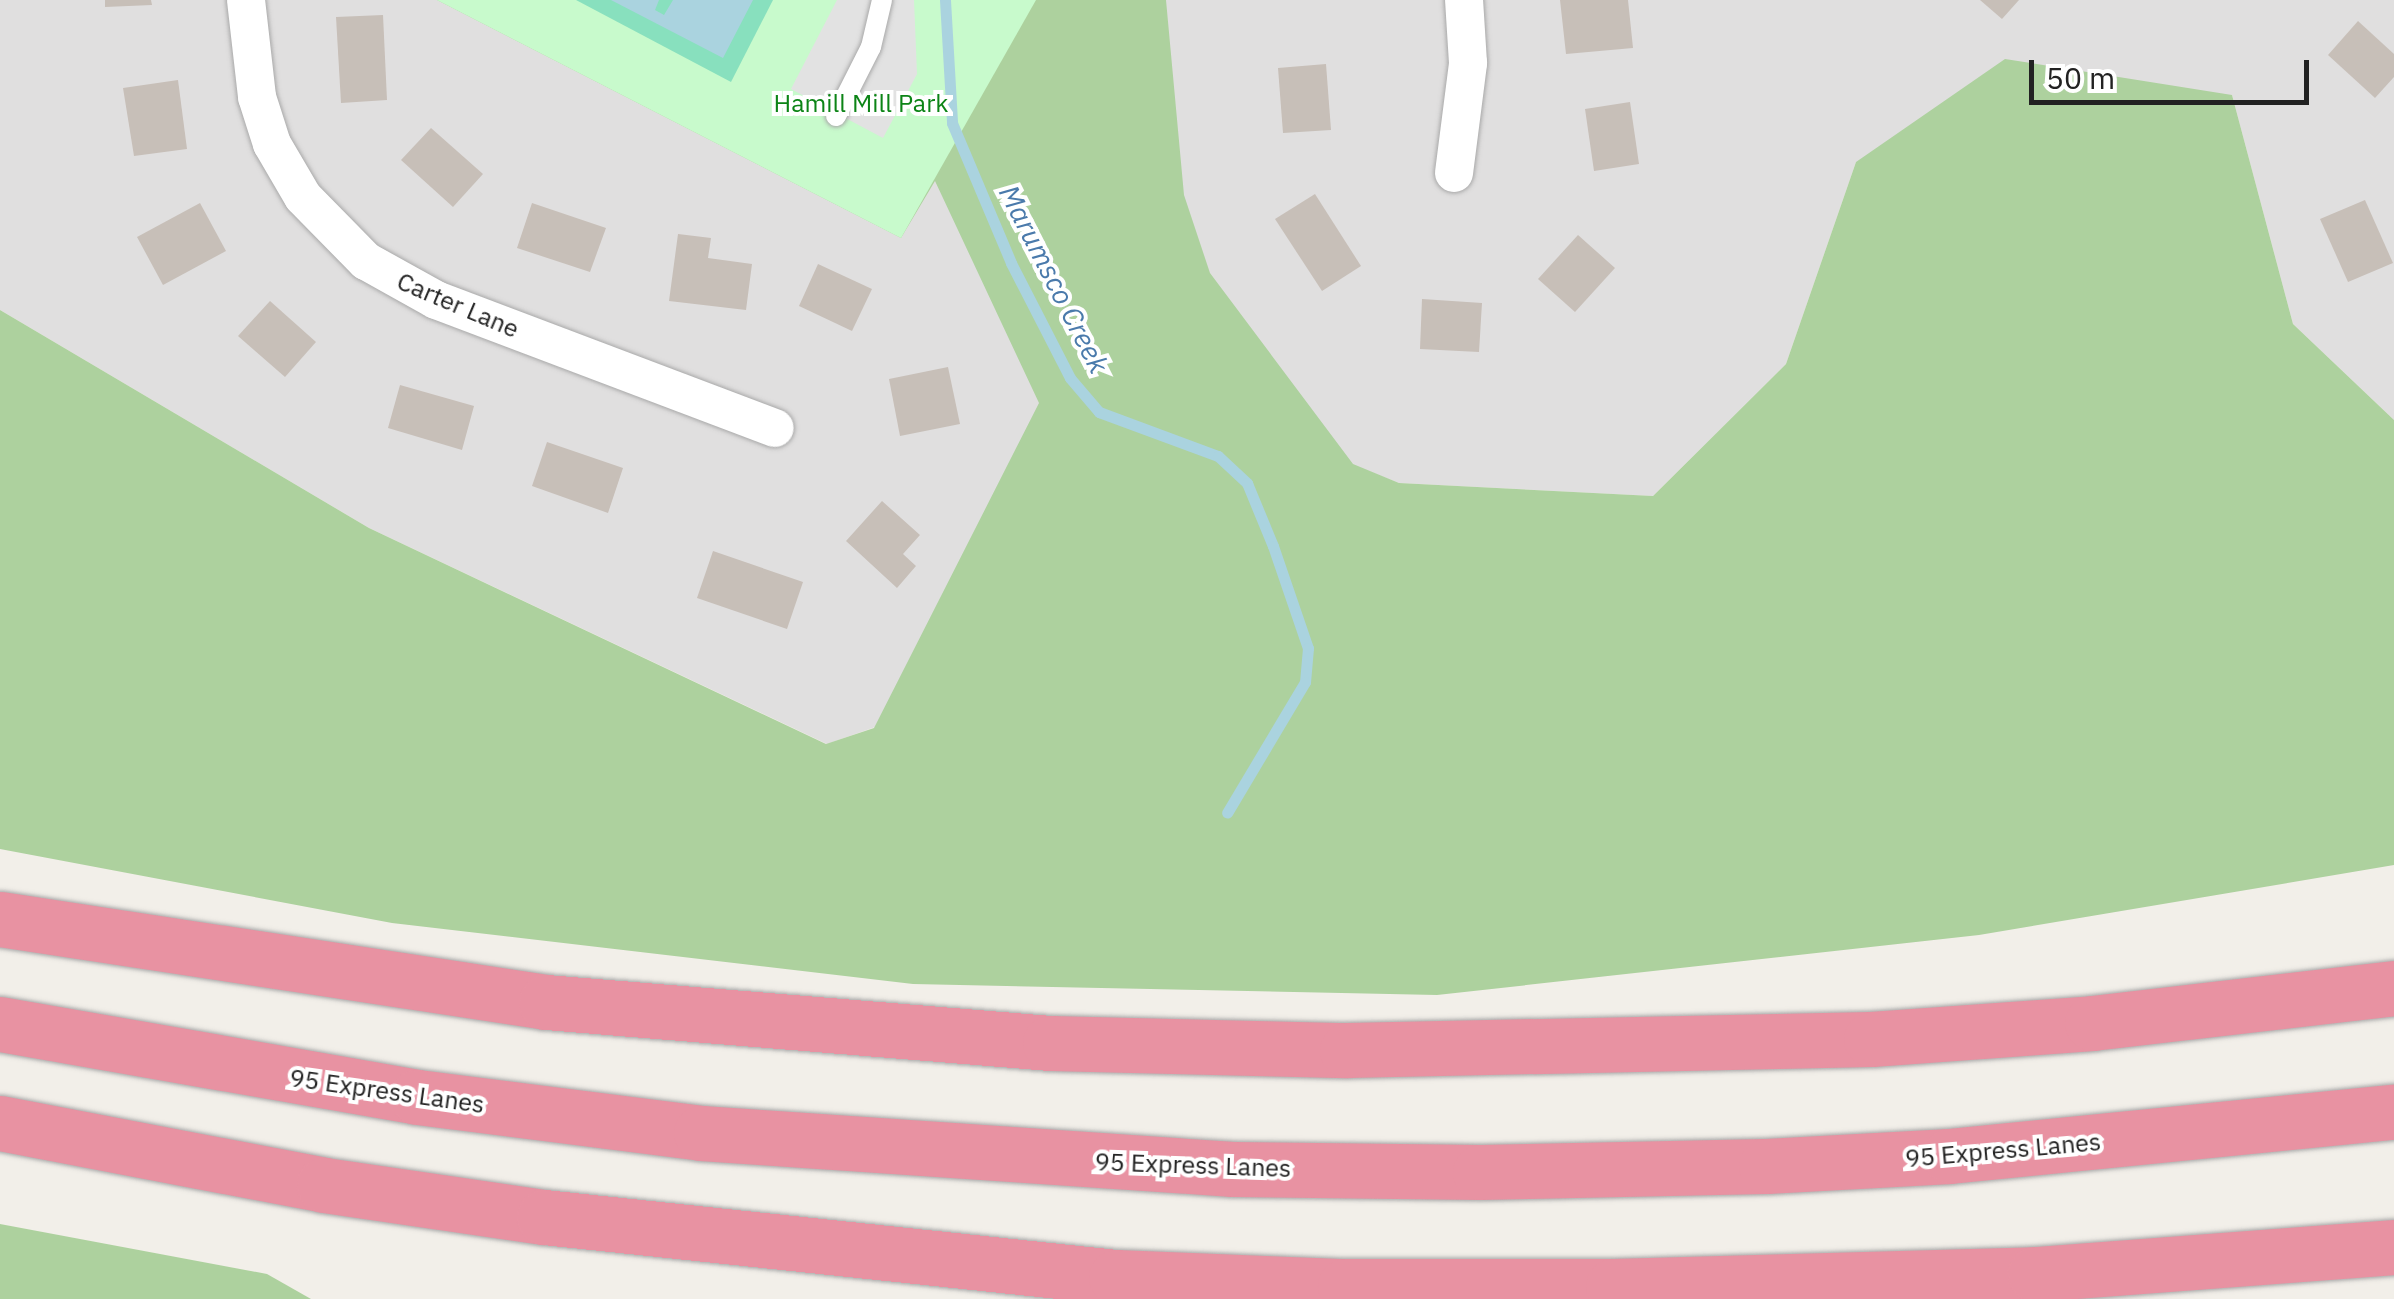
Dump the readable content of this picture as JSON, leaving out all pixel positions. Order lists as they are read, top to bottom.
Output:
{
  "streets": {
    "highway": ["95 Express Lanes"],
    "street": ["Carter Lane"]
  },
  "water": ["Marumsco Creek"],
  "parks": ["Hamill Mill Park"],
  "scale_bar": "50 m"
}
